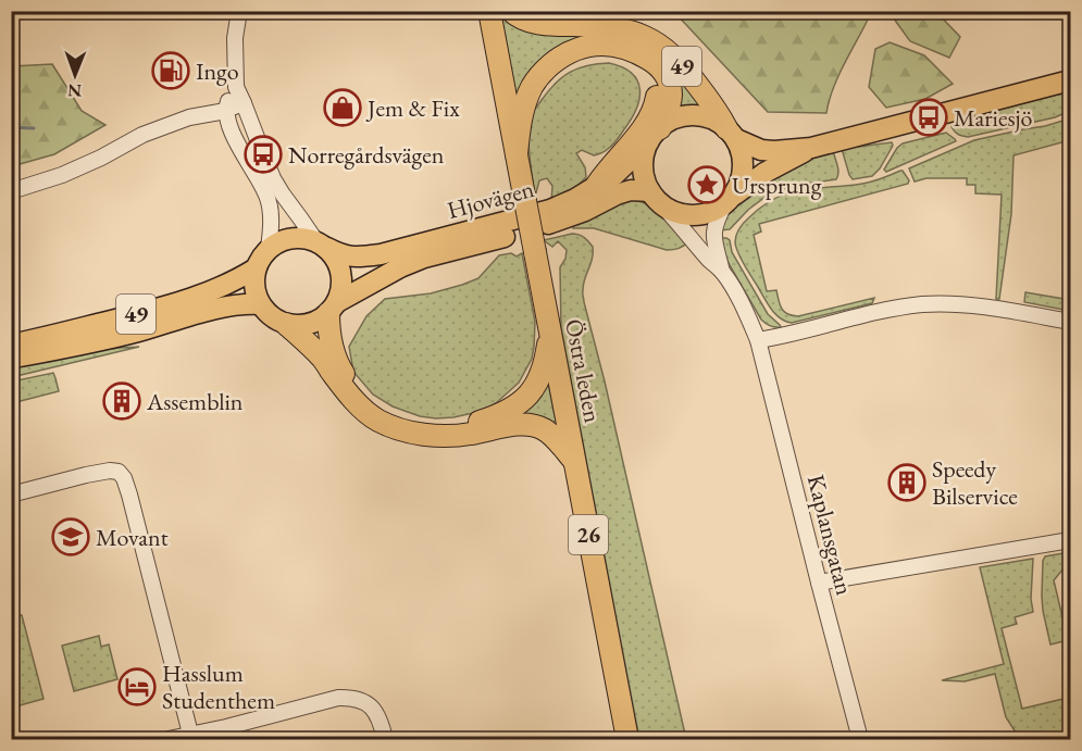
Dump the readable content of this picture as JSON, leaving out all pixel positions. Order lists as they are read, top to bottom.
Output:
{
  "streets": {
    "highway": ["49", "Östra leden", "26"],
    "main road": ["Hjovägen"],
    "street": ["Kaplansgatan"]
  },
  "crossings": [
    ["49", "Hjovägen"],
    ["49", "Kaplansgatan"],
    ["Hjovägen", "Kaplansgatan"]
  ],
  "places": {
    "fuel station": ["Ingo"],
    "shop": ["Jem & Fix"],
    "bus stop": ["Mariesjö", "Norregårdsvägen"],
    "place": ["Ursprung"],
    "building": ["Assemblin", "Speedy Bilservice"],
    "school or university": ["Movant"],
    "hotel": ["Hasslum Studenthem"]
  },
  "north": "bottom"
}
